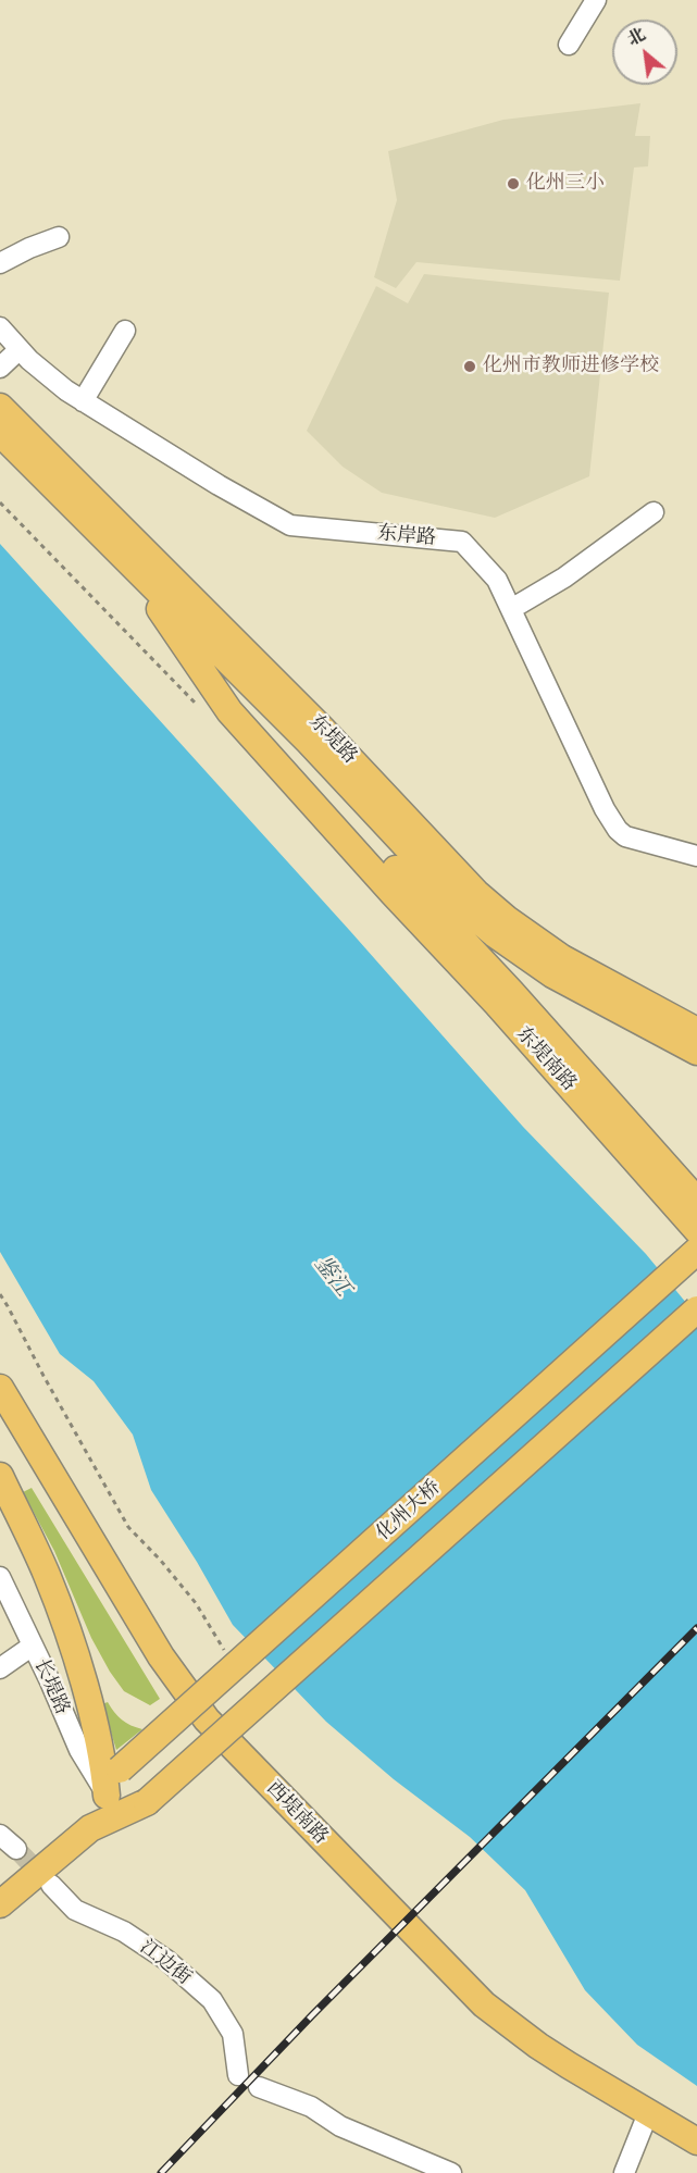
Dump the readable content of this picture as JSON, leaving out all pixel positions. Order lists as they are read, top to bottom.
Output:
{
  "streets": {
    "main road": [
      "东堤路",
      "东堤南路",
      "化州大桥",
      "西堤南路"
    ],
    "street": ["东岸路", "长堤路", "江边街"]
  },
  "crossings": [
    ["化州大桥", "长堤路"]
  ],
  "water": ["鉴江"],
  "places": ["化州三小", "化州市教师进修学校"],
  "north": "top left"
}
